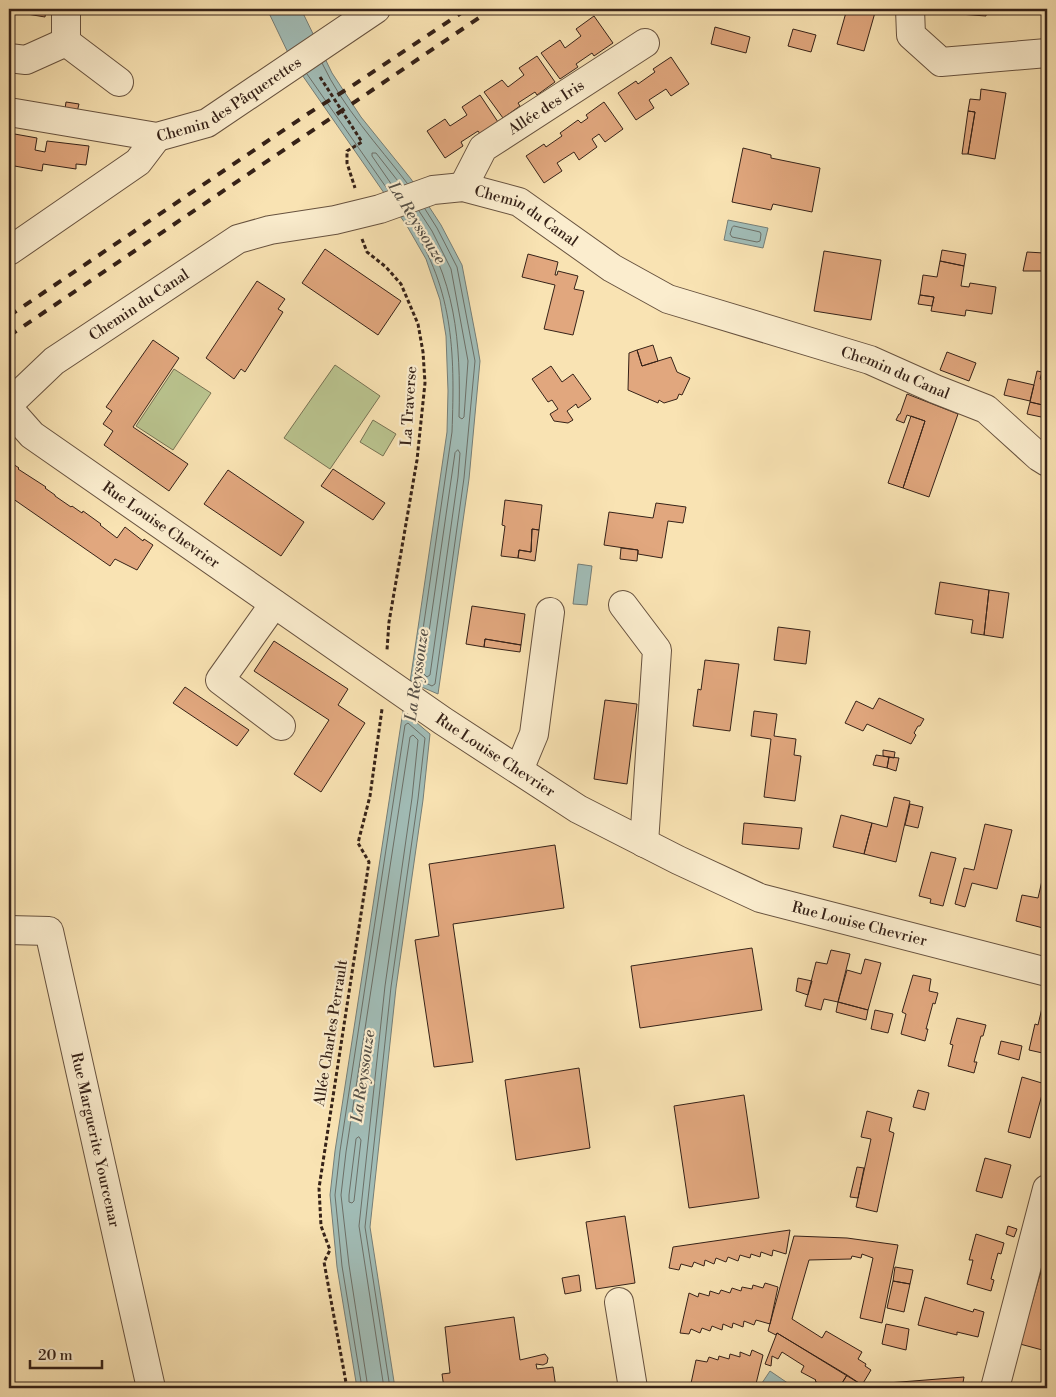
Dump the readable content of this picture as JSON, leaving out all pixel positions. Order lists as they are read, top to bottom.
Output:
{
  "streets": {
    "street": [
      "Chemin des Pâquerettes",
      "Allée des Iris",
      "Chemin du Canal",
      "Rue Louise Chevrier",
      "Rue Marguerite Yourcenar"
    ],
    "path": ["La Traverse", "Allée Charles Perrault"]
  },
  "crossings": [
    ["Allée des Iris", "Chemin du Canal"],
    ["Chemin du Canal", "La Traverse"],
    ["La Traverse", "Rue Louise Chevrier"],
    ["La Traverse", "Allée Charles Perrault"],
    ["Rue Louise Chevrier", "Allée Charles Perrault"]
  ],
  "water": ["La Reyssouze"],
  "scale_bar": "20 m"
}
